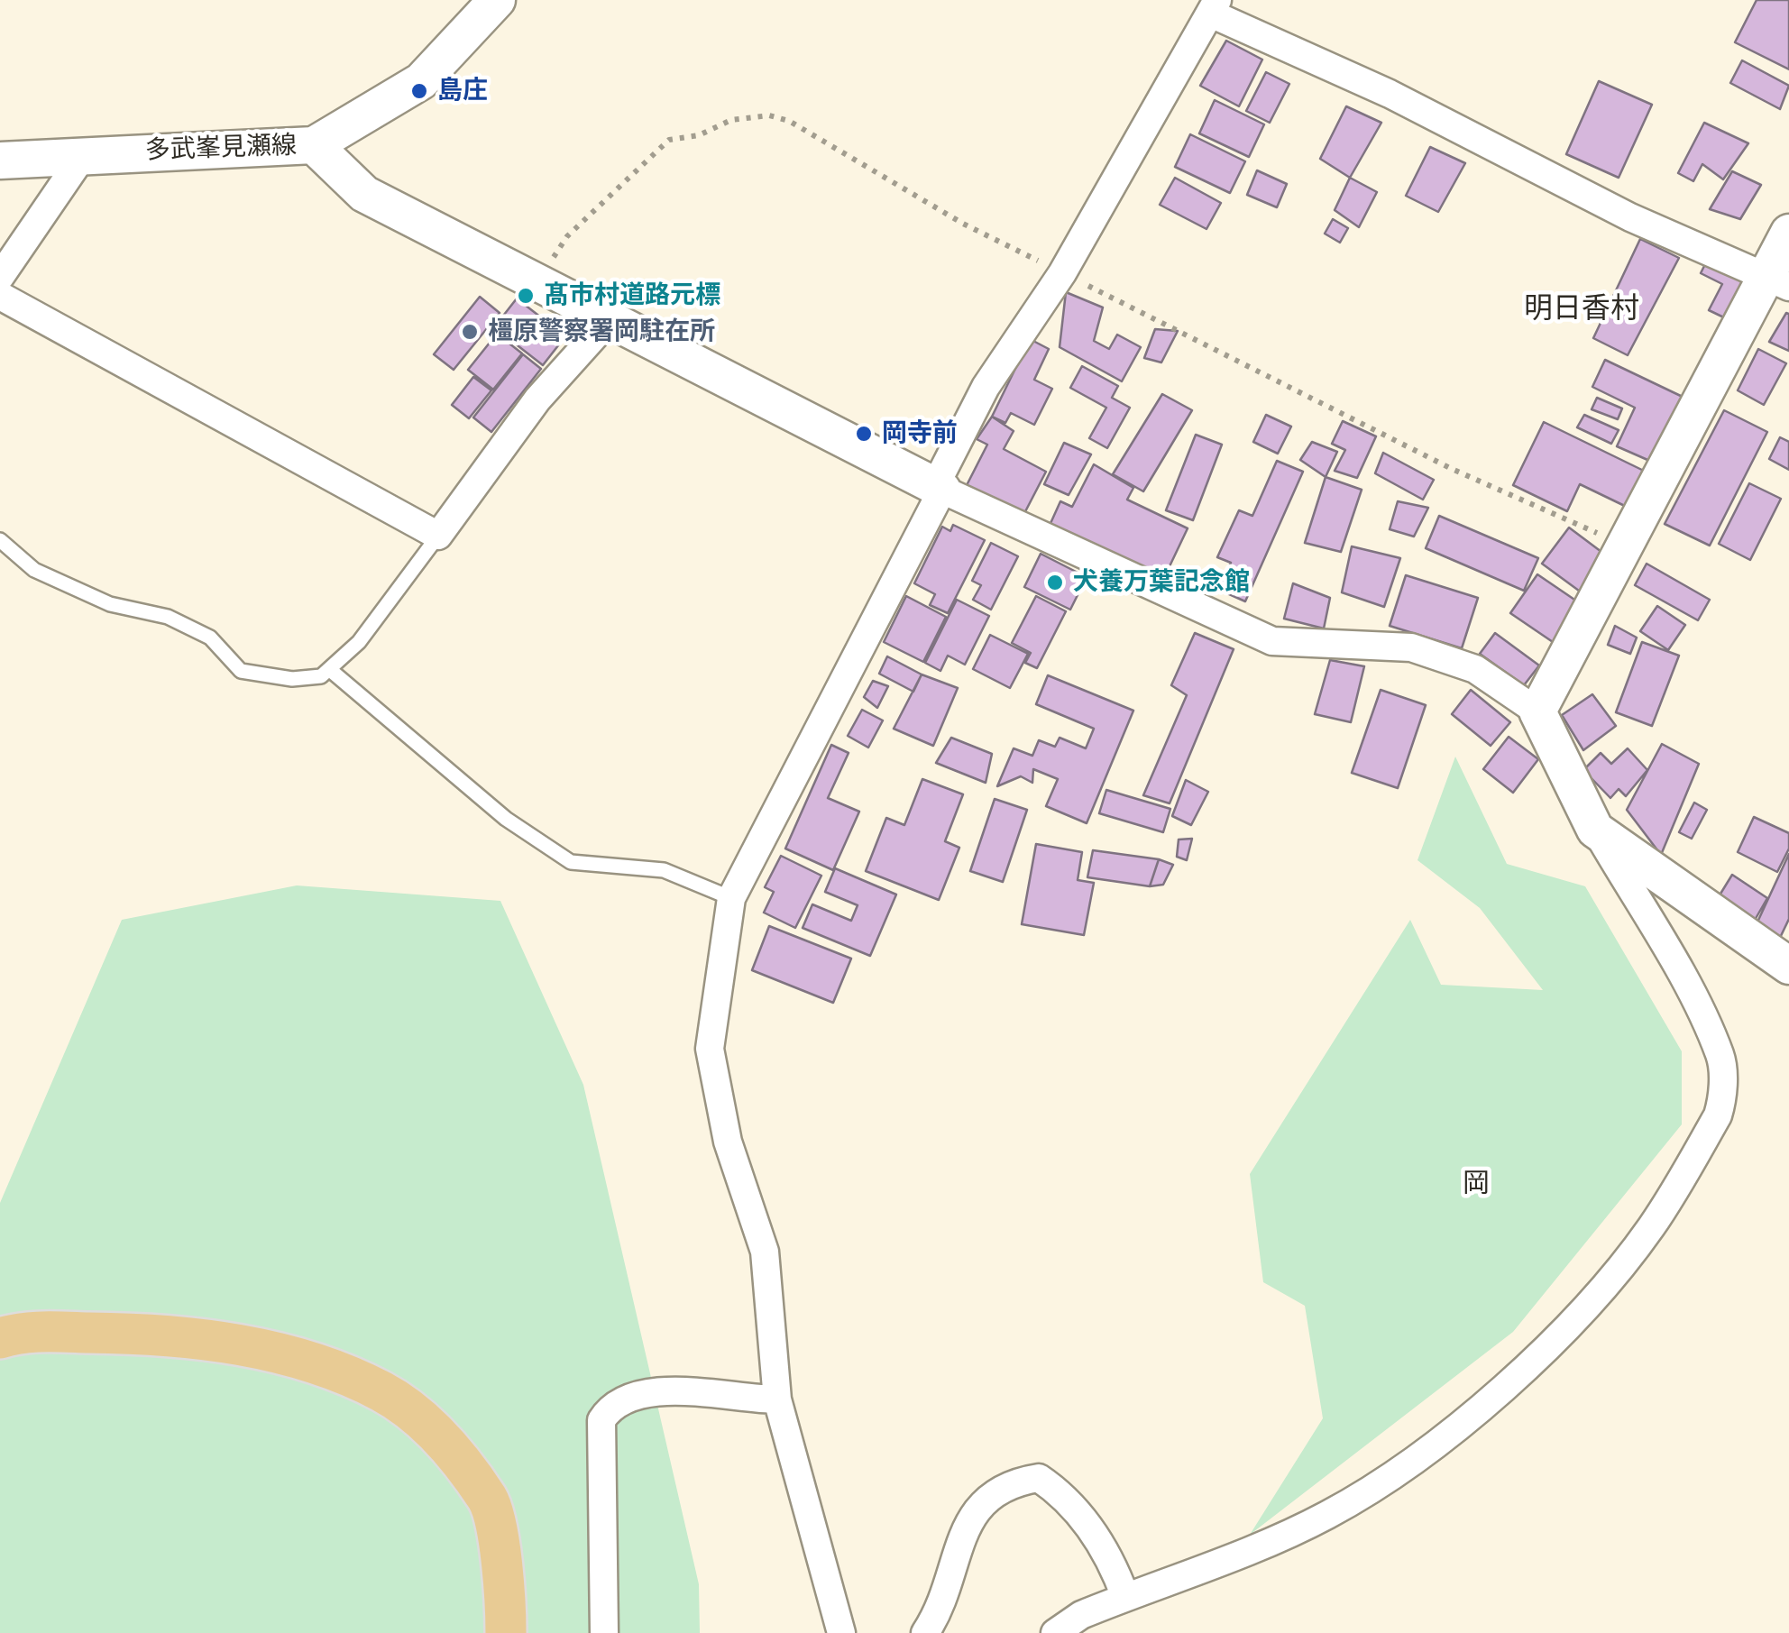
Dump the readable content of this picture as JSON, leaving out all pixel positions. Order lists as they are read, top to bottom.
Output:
{
  "streets": {
    "street": ["多武峯見瀬線"]
  },
  "districts": ["明日香村", "岡"],
  "places": [
    "島庄",
    "髙市村道路元標",
    "橿原警察署岡駐在所",
    "岡寺前",
    "犬養万葉記念館"
  ]
}
